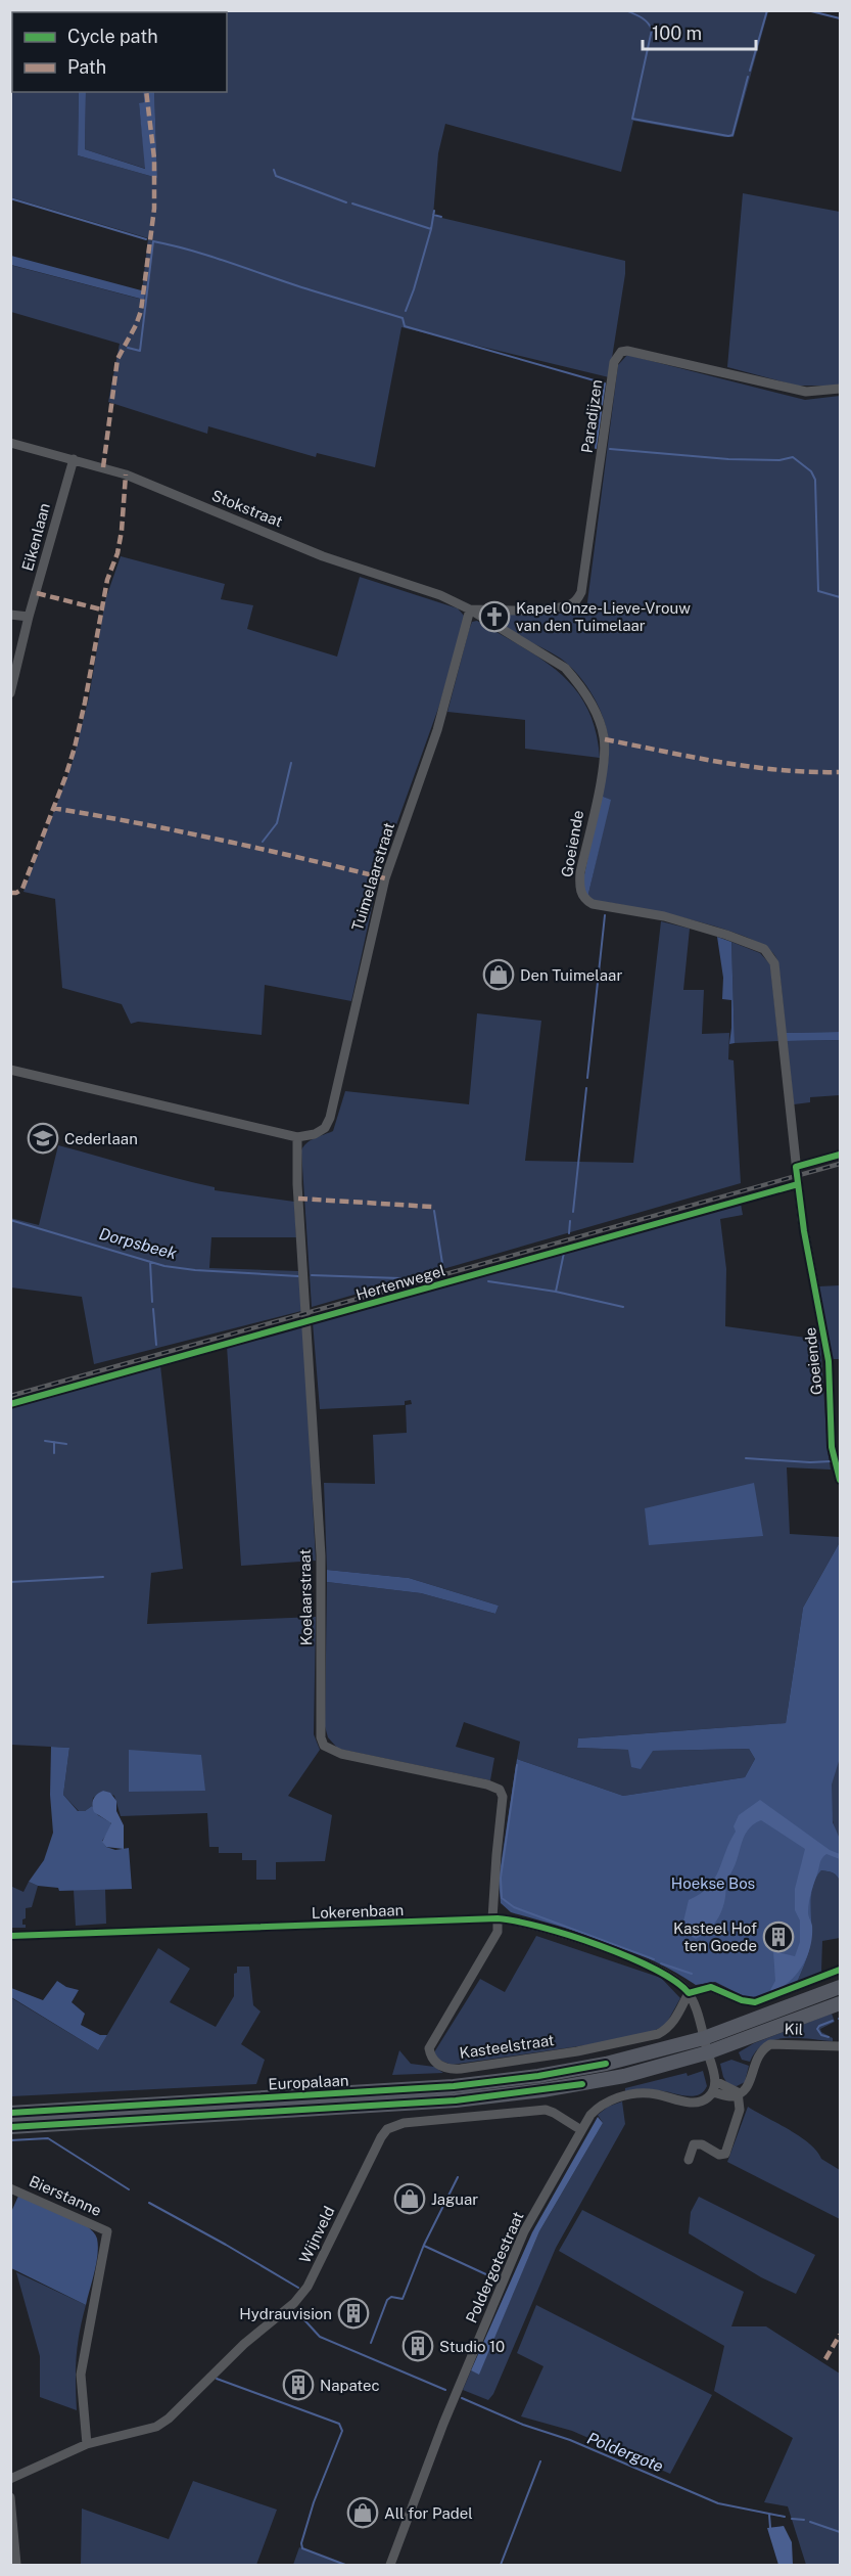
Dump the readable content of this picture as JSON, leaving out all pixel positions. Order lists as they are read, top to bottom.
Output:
{
  "streets": {
    "highway": ["Europalaan"],
    "street": [
      "Paradijzen",
      "Stokstraat",
      "Eikenlaan",
      "Goeiende",
      "Tuimelaarstraat",
      "Koelaarstraat",
      "Lokerenbaan",
      "Kil",
      "Kasteelstraat",
      "Bierstanne",
      "Wijnveld",
      "Poldergotestraat"
    ],
    "cycle path": ["Hertenwegel"]
  },
  "crossings": [
    ["Paradijzen", "Stokstraat"],
    ["Paradijzen", "Goeiende"],
    ["Paradijzen", "Tuimelaarstraat"],
    ["Stokstraat", "Eikenlaan"],
    ["Stokstraat", "Goeiende"],
    ["Stokstraat", "Tuimelaarstraat"],
    ["Goeiende", "Tuimelaarstraat"],
    ["Tuimelaarstraat", "Koelaarstraat"],
    ["Koelaarstraat", "Lokerenbaan"],
    ["Koelaarstraat", "Kasteelstraat"],
    ["Lokerenbaan", "Kasteelstraat"],
    ["Bierstanne", "Wijnveld"],
    ["Wijnveld", "Poldergotestraat"]
  ],
  "water": ["Dorpsbeek", "Poldergote"],
  "parks": ["Hoekse Bos"],
  "places": {
    "church": ["Kapel Onze-Lieve-Vrouw van den Tuimelaar"],
    "shop": ["Den Tuimelaar", "Jaguar", "All for Padel"],
    "school or university": ["Cederlaan"],
    "building": [
      "Kasteel Hof ten Goede",
      "Hydrauvision",
      "Studio 10",
      "Napatec"
    ]
  },
  "legend": ["Cycle path", "Path"],
  "scale_bar": "100 m"
}
